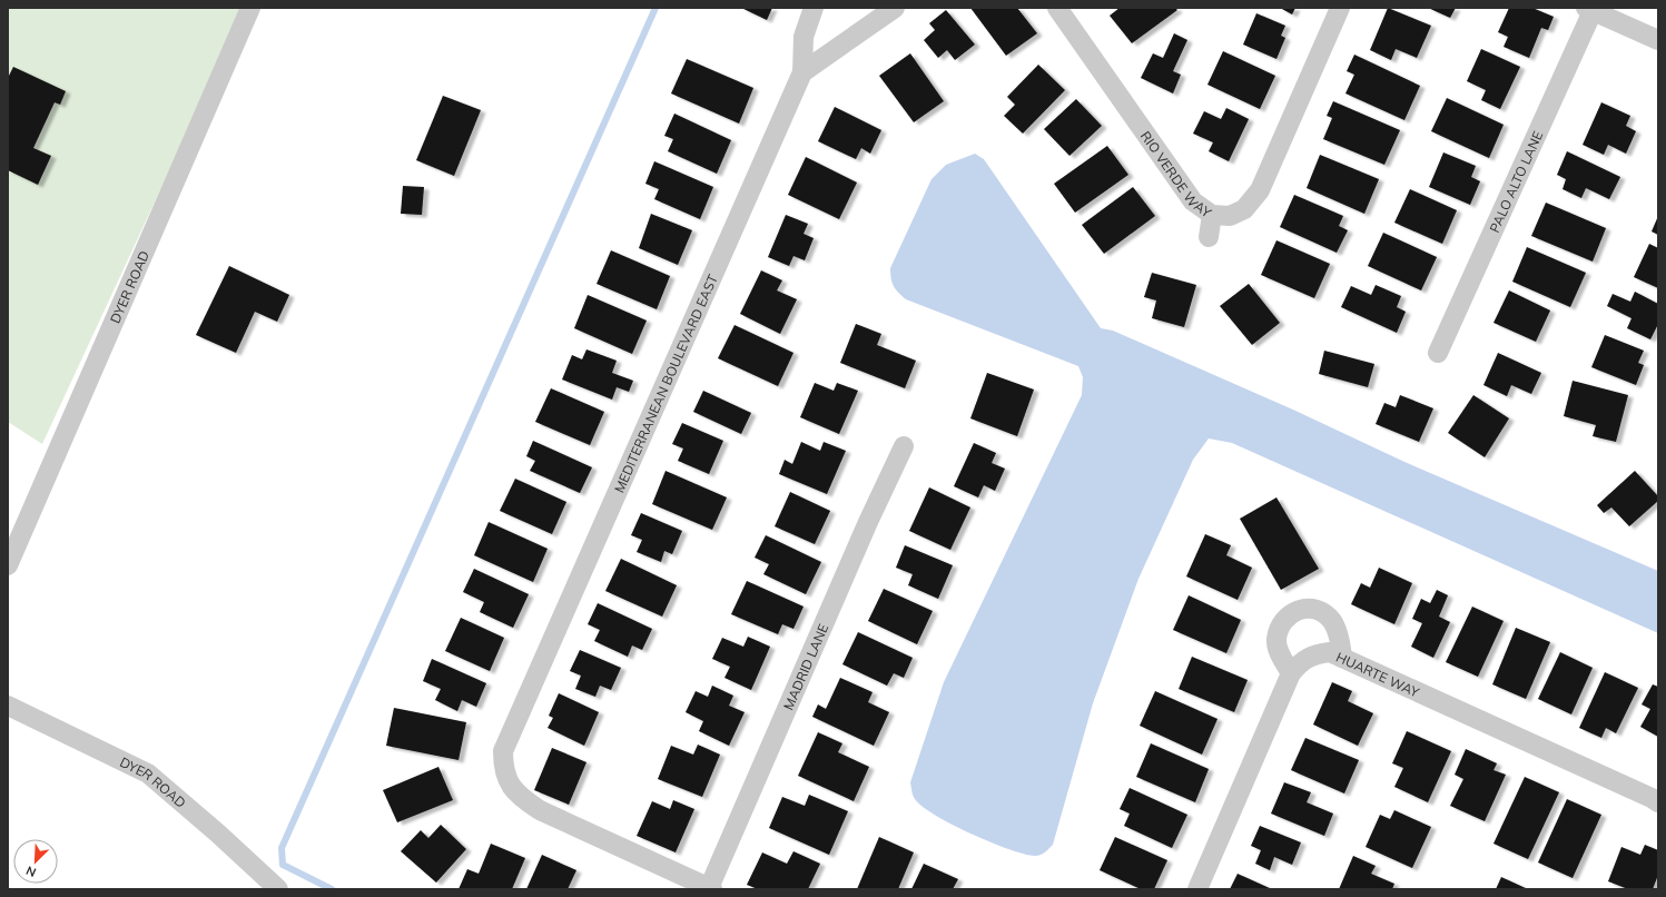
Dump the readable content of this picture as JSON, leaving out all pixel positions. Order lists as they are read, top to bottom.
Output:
{
  "streets": {
    "street": [
      "RIO VERDE WAY",
      "PALO ALTO LANE",
      "DYER ROAD",
      "MEDITERRANEAN BOULEVARD EAST",
      "MADRID LANE",
      "HUARTE WAY"
    ]
  },
  "crossings": [
    ["MEDITERRANEAN BOULEVARD EAST", "MADRID LANE"]
  ],
  "north": "bottom left"
}
